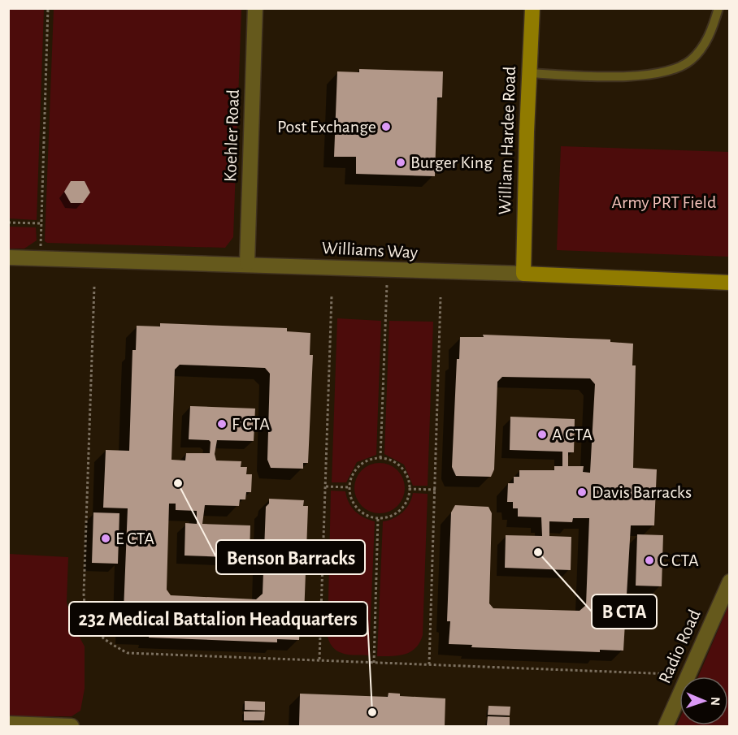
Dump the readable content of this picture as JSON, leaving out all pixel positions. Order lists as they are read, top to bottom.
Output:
{
  "streets": {
    "street": [
      "Koehler Road",
      "William Hardee Road",
      "Williams Way",
      "Radio Road"
    ]
  },
  "crossings": [
    ["Koehler Road", "Williams Way"],
    ["William Hardee Road", "Williams Way"]
  ],
  "parks": ["Army PRT Field"],
  "places": [
    "Post Exchange",
    "Burger King",
    "F CTA",
    "A CTA",
    "Benson Barracks",
    "Davis Barracks",
    "E CTA",
    "B CTA",
    "C CTA",
    "232 Medical Battalion Headquarters"
  ],
  "north": "right"
}
